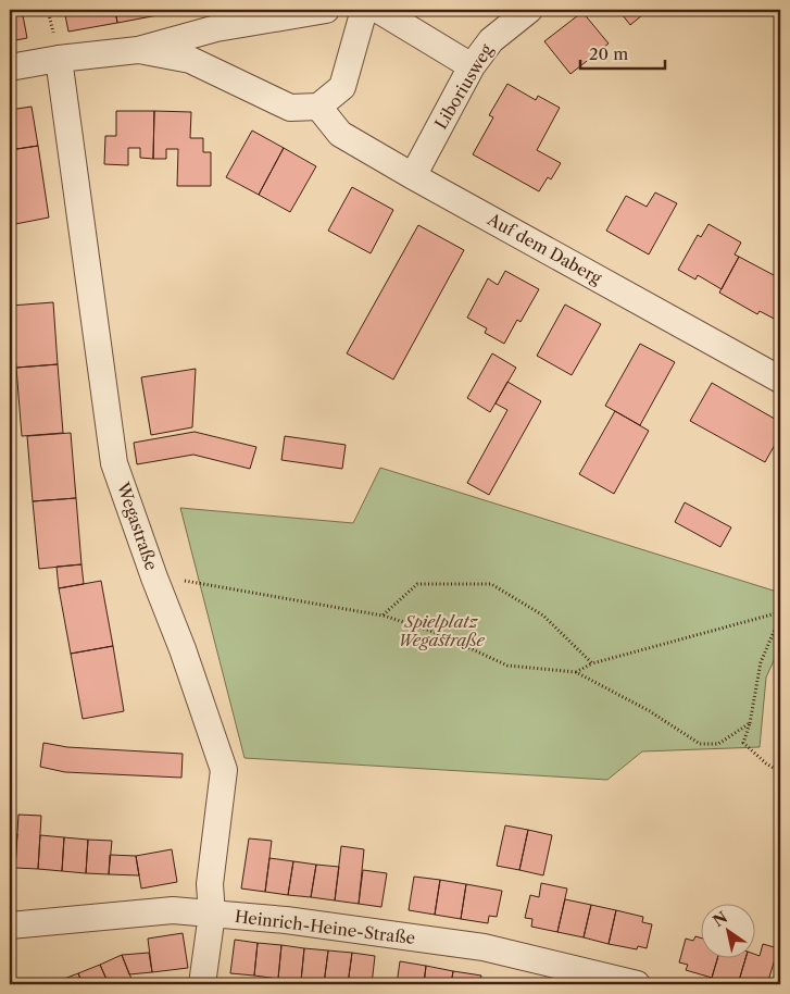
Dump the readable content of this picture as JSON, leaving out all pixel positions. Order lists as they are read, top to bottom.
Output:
{
  "streets": {
    "street": [
      "Liboriusweg",
      "Auf dem Daberg",
      "Wegastraße",
      "Heinrich-Heine-Straße"
    ]
  },
  "crossings": [
    ["Liboriusweg", "Auf dem Daberg"],
    ["Wegastraße", "Heinrich-Heine-Straße"]
  ],
  "parks": ["Spielplatz Wegastraße"],
  "scale_bar": "20 m",
  "north": "top left"
}
